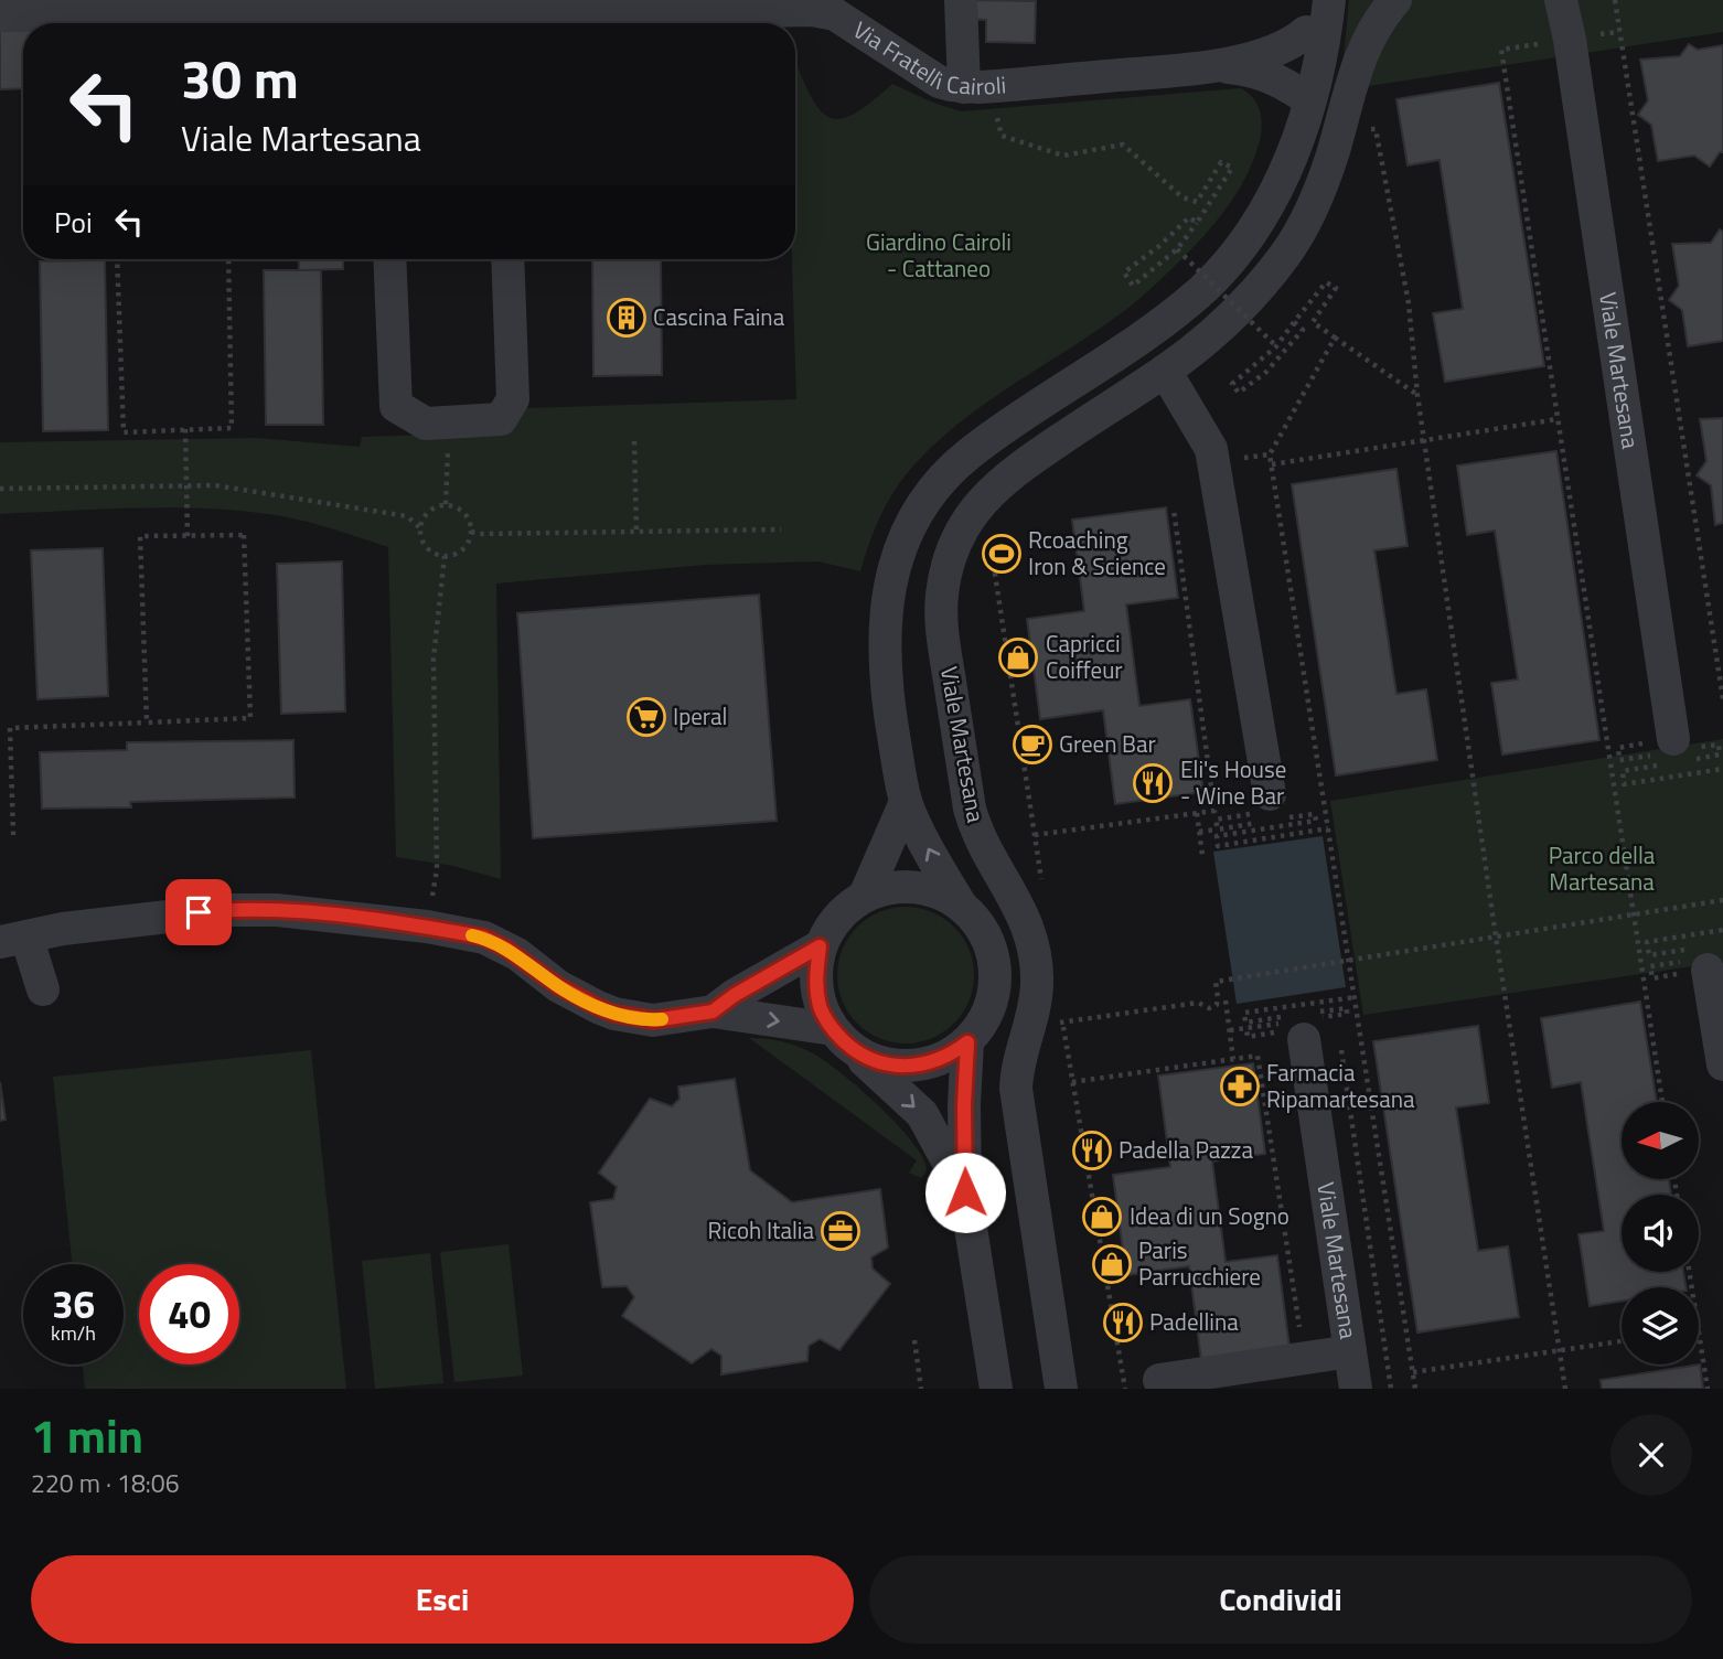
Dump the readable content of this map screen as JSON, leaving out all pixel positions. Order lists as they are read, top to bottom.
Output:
{
  "streets": {
    "street": ["Via Fratelli Cairoli", "Viale Martesana"]
  },
  "parks": ["Giardino Cairoli - Cattaneo", "Parco della Martesana"],
  "places": {
    "building": ["Cascina Faina"],
    "sports": ["Rcoaching Iron & Science"],
    "shop": ["Capricci Coiffeur", "Idea di un Sogno", "Paris Parrucchiere"],
    "supermarket": ["Iperal"],
    "cafe": ["Green Bar"],
    "restaurant": ["Eli's House - Wine Bar", "Padella Pazza", "Padellina"],
    "pharmacy": ["Farmacia Ripamartesana"],
    "office": ["Ricoh Italia"]
  },
  "north": "left",
  "page": {
    "turn": ["30 m", "Viale Martesana"],
    "then": "Poi",
    "speed": "36 km/h",
    "limit": "40",
    "heading": ["1 min", "220 m · 18:06"],
    "buttons": ["Esci", "Condividi"]
  }
}
